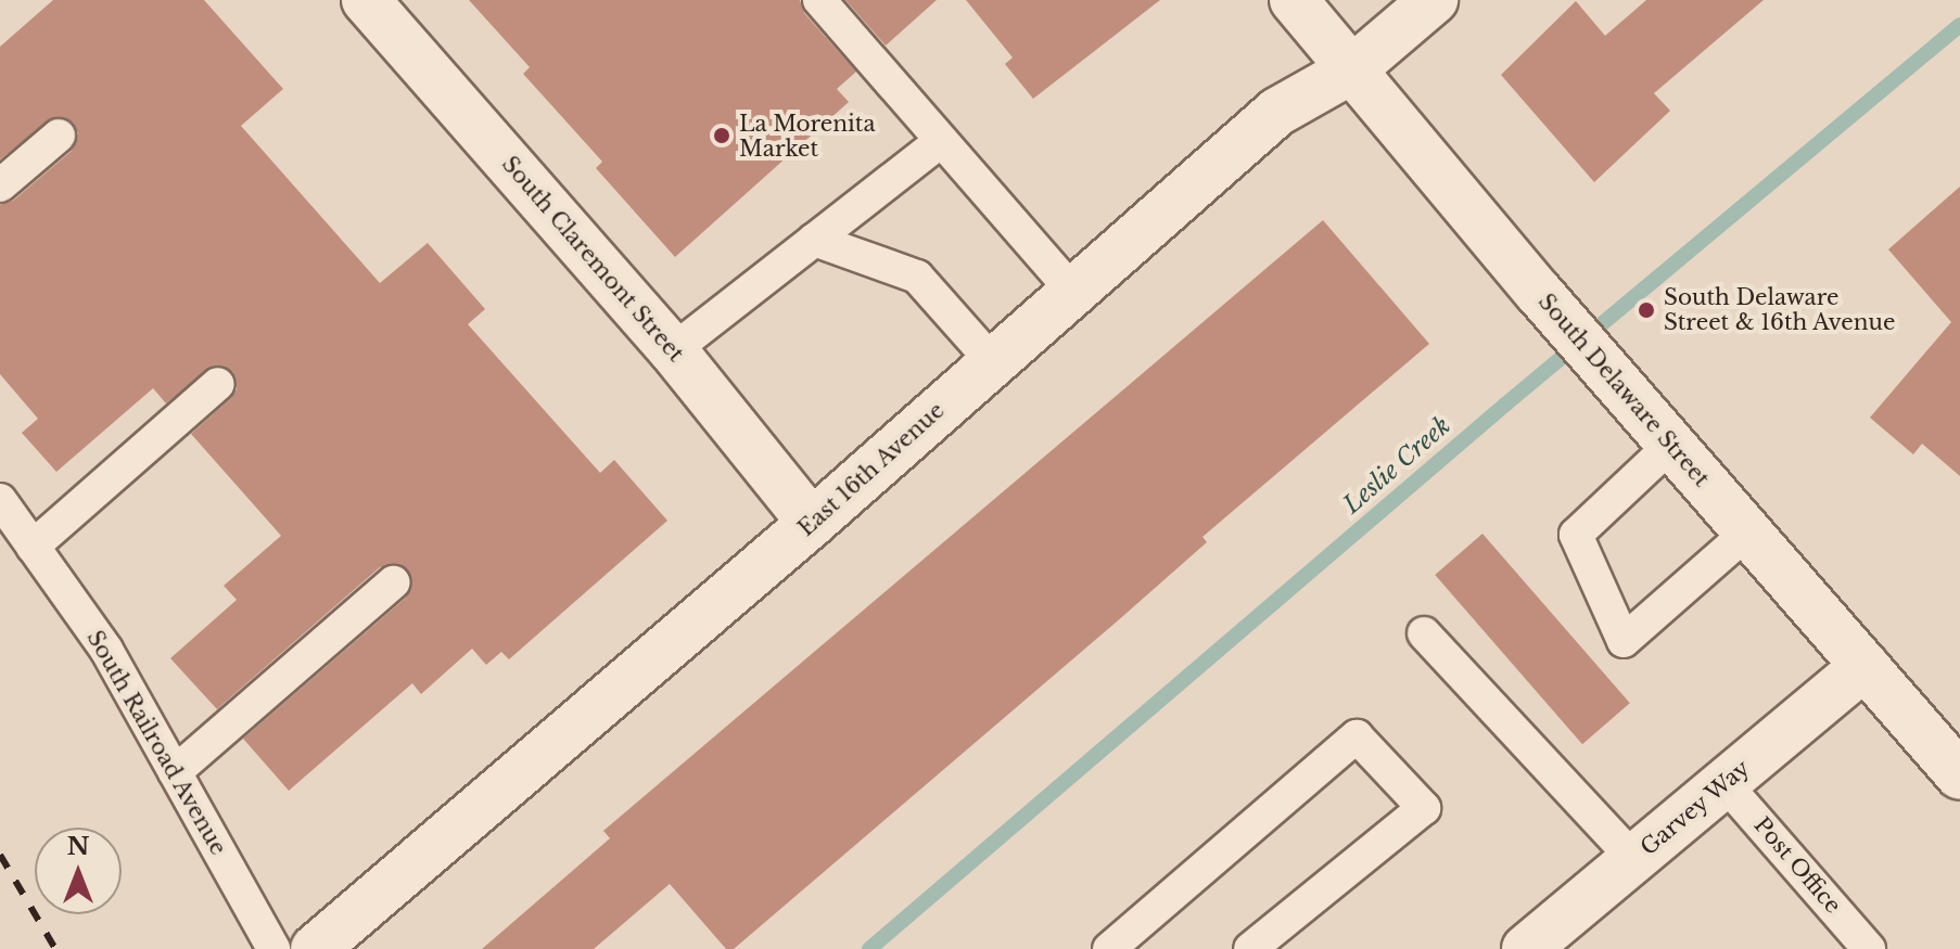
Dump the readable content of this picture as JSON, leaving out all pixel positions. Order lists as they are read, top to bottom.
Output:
{
  "streets": {
    "street": [
      "South Claremont Street",
      "South Delaware Street",
      "East 16th Avenue",
      "Garvey Way"
    ],
    "lane": ["South Railroad Avenue", "Post Office"]
  },
  "crossings": [
    ["South Claremont Street", "East 16th Avenue"],
    ["South Delaware Street", "East 16th Avenue"],
    ["South Delaware Street", "Garvey Way"],
    ["Garvey Way", "Post Office"]
  ],
  "water": ["Leslie Creek"],
  "places": ["La Morenita Market", "South Delaware Street & 16th Avenue"],
  "north": "top"
}
